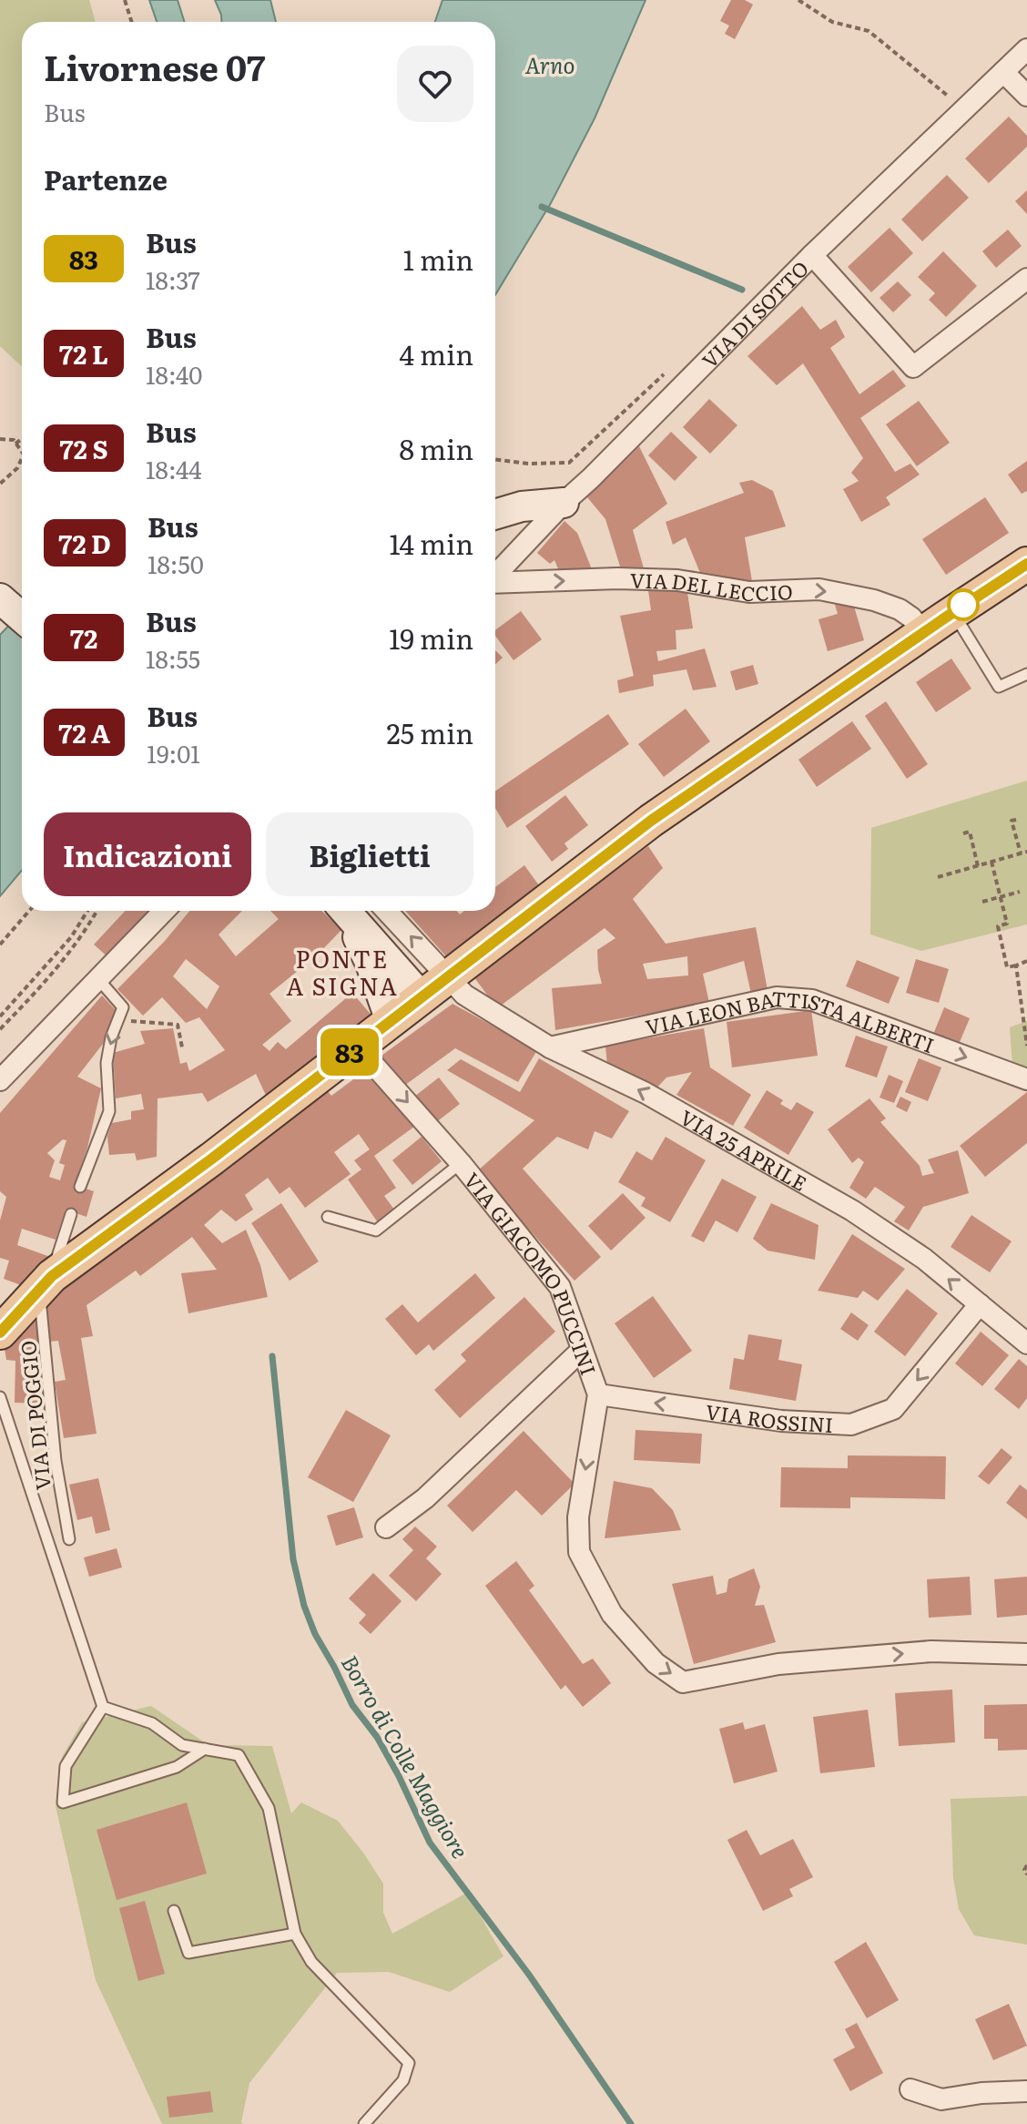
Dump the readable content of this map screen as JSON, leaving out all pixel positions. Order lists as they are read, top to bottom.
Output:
{
  "streets": {
    "street": [
      "VIA DI SOTTO",
      "VIA DEL LECCIO",
      "VIA LEON BATTISTA ALBERTI",
      "VIA 25 APRILE",
      "VIA GIACOMO PUCCINI",
      "VIA ROSSINI"
    ],
    "lane": ["VIA DI POGGIO"]
  },
  "crossings": [
    ["VIA LEON BATTISTA ALBERTI", "VIA 25 APRILE"],
    ["VIA 25 APRILE", "VIA ROSSINI"],
    ["VIA GIACOMO PUCCINI", "VIA ROSSINI"]
  ],
  "one_way": [
    "VIA DEL LECCIO",
    "VIA LEON BATTISTA ALBERTI",
    "VIA 25 APRILE",
    "VIA ROSSINI"
  ],
  "districts": ["PONTE A SIGNA"],
  "water": ["Arno", "Borro di Colle Maggiore"],
  "lines": ["bus line 83"],
  "page": {
    "on_map": "83",
    "heading": [
      ["Livornese 07", "Bus"],
      "Partenze"
    ],
    "list": [
      {
        "mark": "83",
        "name": "Bus",
        "note": "18:37",
        "value": "1 min"
      },
      {
        "mark": "72 L",
        "name": "Bus",
        "note": "18:40",
        "value": "4 min"
      },
      {
        "mark": "72 S",
        "name": "Bus",
        "note": "18:44",
        "value": "8 min"
      },
      {
        "mark": "72 D",
        "name": "Bus",
        "note": "18:50",
        "value": "14 min"
      },
      {
        "mark": "72",
        "name": "Bus",
        "note": "18:55",
        "value": "19 min"
      },
      {
        "mark": "72 A",
        "name": "Bus",
        "note": "19:01",
        "value": "25 min"
      }
    ],
    "buttons": ["Indicazioni", "Biglietti"]
  }
}
